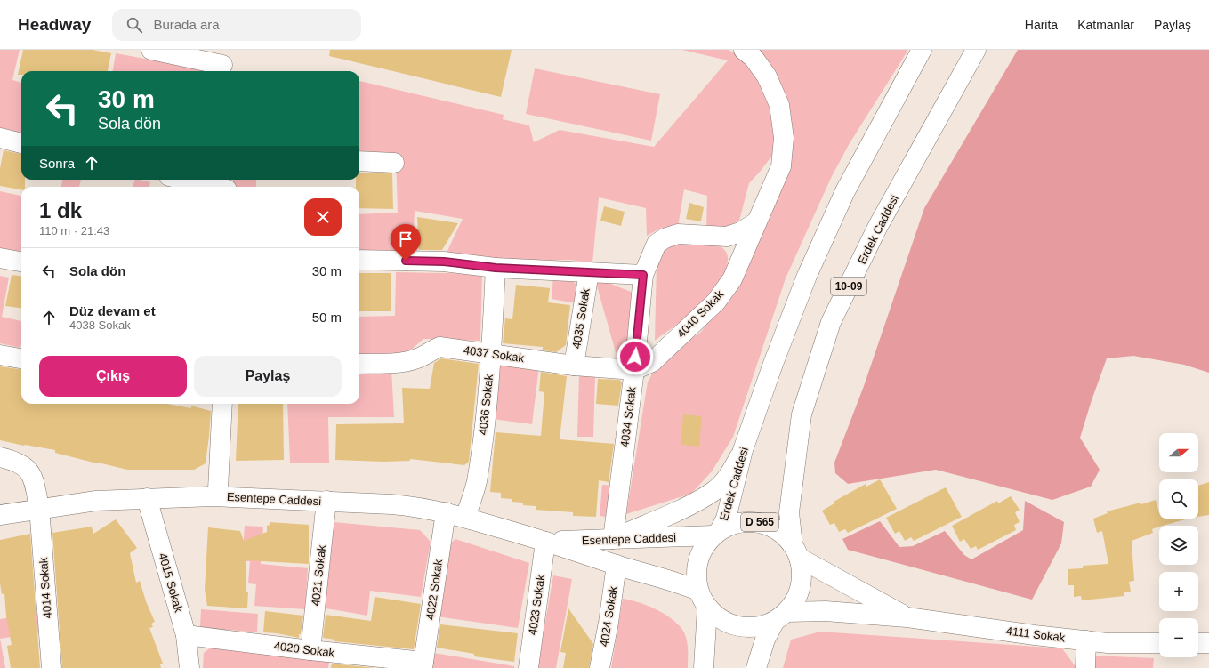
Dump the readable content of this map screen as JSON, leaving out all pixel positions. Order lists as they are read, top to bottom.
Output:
{
  "streets": {
    "main road": [
      "Erdek Caddesi",
      "10-09",
      "4040 Sokak",
      "4035 Sokak",
      "4037 Sokak",
      "4036 Sokak",
      "4034 Sokak",
      "Esentepe Caddesi",
      "D 565",
      "4021 Sokak",
      "4015 Sokak",
      "4014 Sokak",
      "4022 Sokak",
      "4023 Sokak",
      "4024 Sokak",
      "4111 Sokak",
      "4020 Sokak"
    ]
  },
  "crossings": [
    ["Erdek Caddesi", "Esentepe Caddesi"],
    ["Erdek Caddesi", "4111 Sokak"],
    ["4040 Sokak", "4037 Sokak"],
    ["4040 Sokak", "4034 Sokak"],
    ["4035 Sokak", "4037 Sokak"],
    ["4037 Sokak", "4036 Sokak"],
    ["4037 Sokak", "4034 Sokak"],
    ["4036 Sokak", "Esentepe Caddesi"],
    ["4034 Sokak", "Esentepe Caddesi"],
    ["Esentepe Caddesi", "4021 Sokak"],
    ["Esentepe Caddesi", "4015 Sokak"],
    ["Esentepe Caddesi", "4014 Sokak"],
    ["Esentepe Caddesi", "4022 Sokak"],
    ["Esentepe Caddesi", "4023 Sokak"],
    ["Esentepe Caddesi", "4024 Sokak"],
    ["Esentepe Caddesi", "4111 Sokak"],
    ["4021 Sokak", "4020 Sokak"],
    ["4015 Sokak", "4020 Sokak"],
    ["4022 Sokak", "4020 Sokak"]
  ],
  "north": "right",
  "page": {
    "header": "Headway",
    "search": "Burada ara",
    "nav": ["Harita", "Katmanlar", "Paylaş"],
    "turn": ["30 m", "Sola dön"],
    "then": "Sonra",
    "heading": ["1 dk", "110 m · 21:43"],
    "list": [
      {
        "name": "Sola dön",
        "value": "30 m"
      },
      {
        "name": "Düz devam et",
        "note": "4038 Sokak",
        "value": "50 m"
      }
    ],
    "buttons": ["Çıkış", "Paylaş"],
    "map_buttons": ["+", "−"]
  }
}
